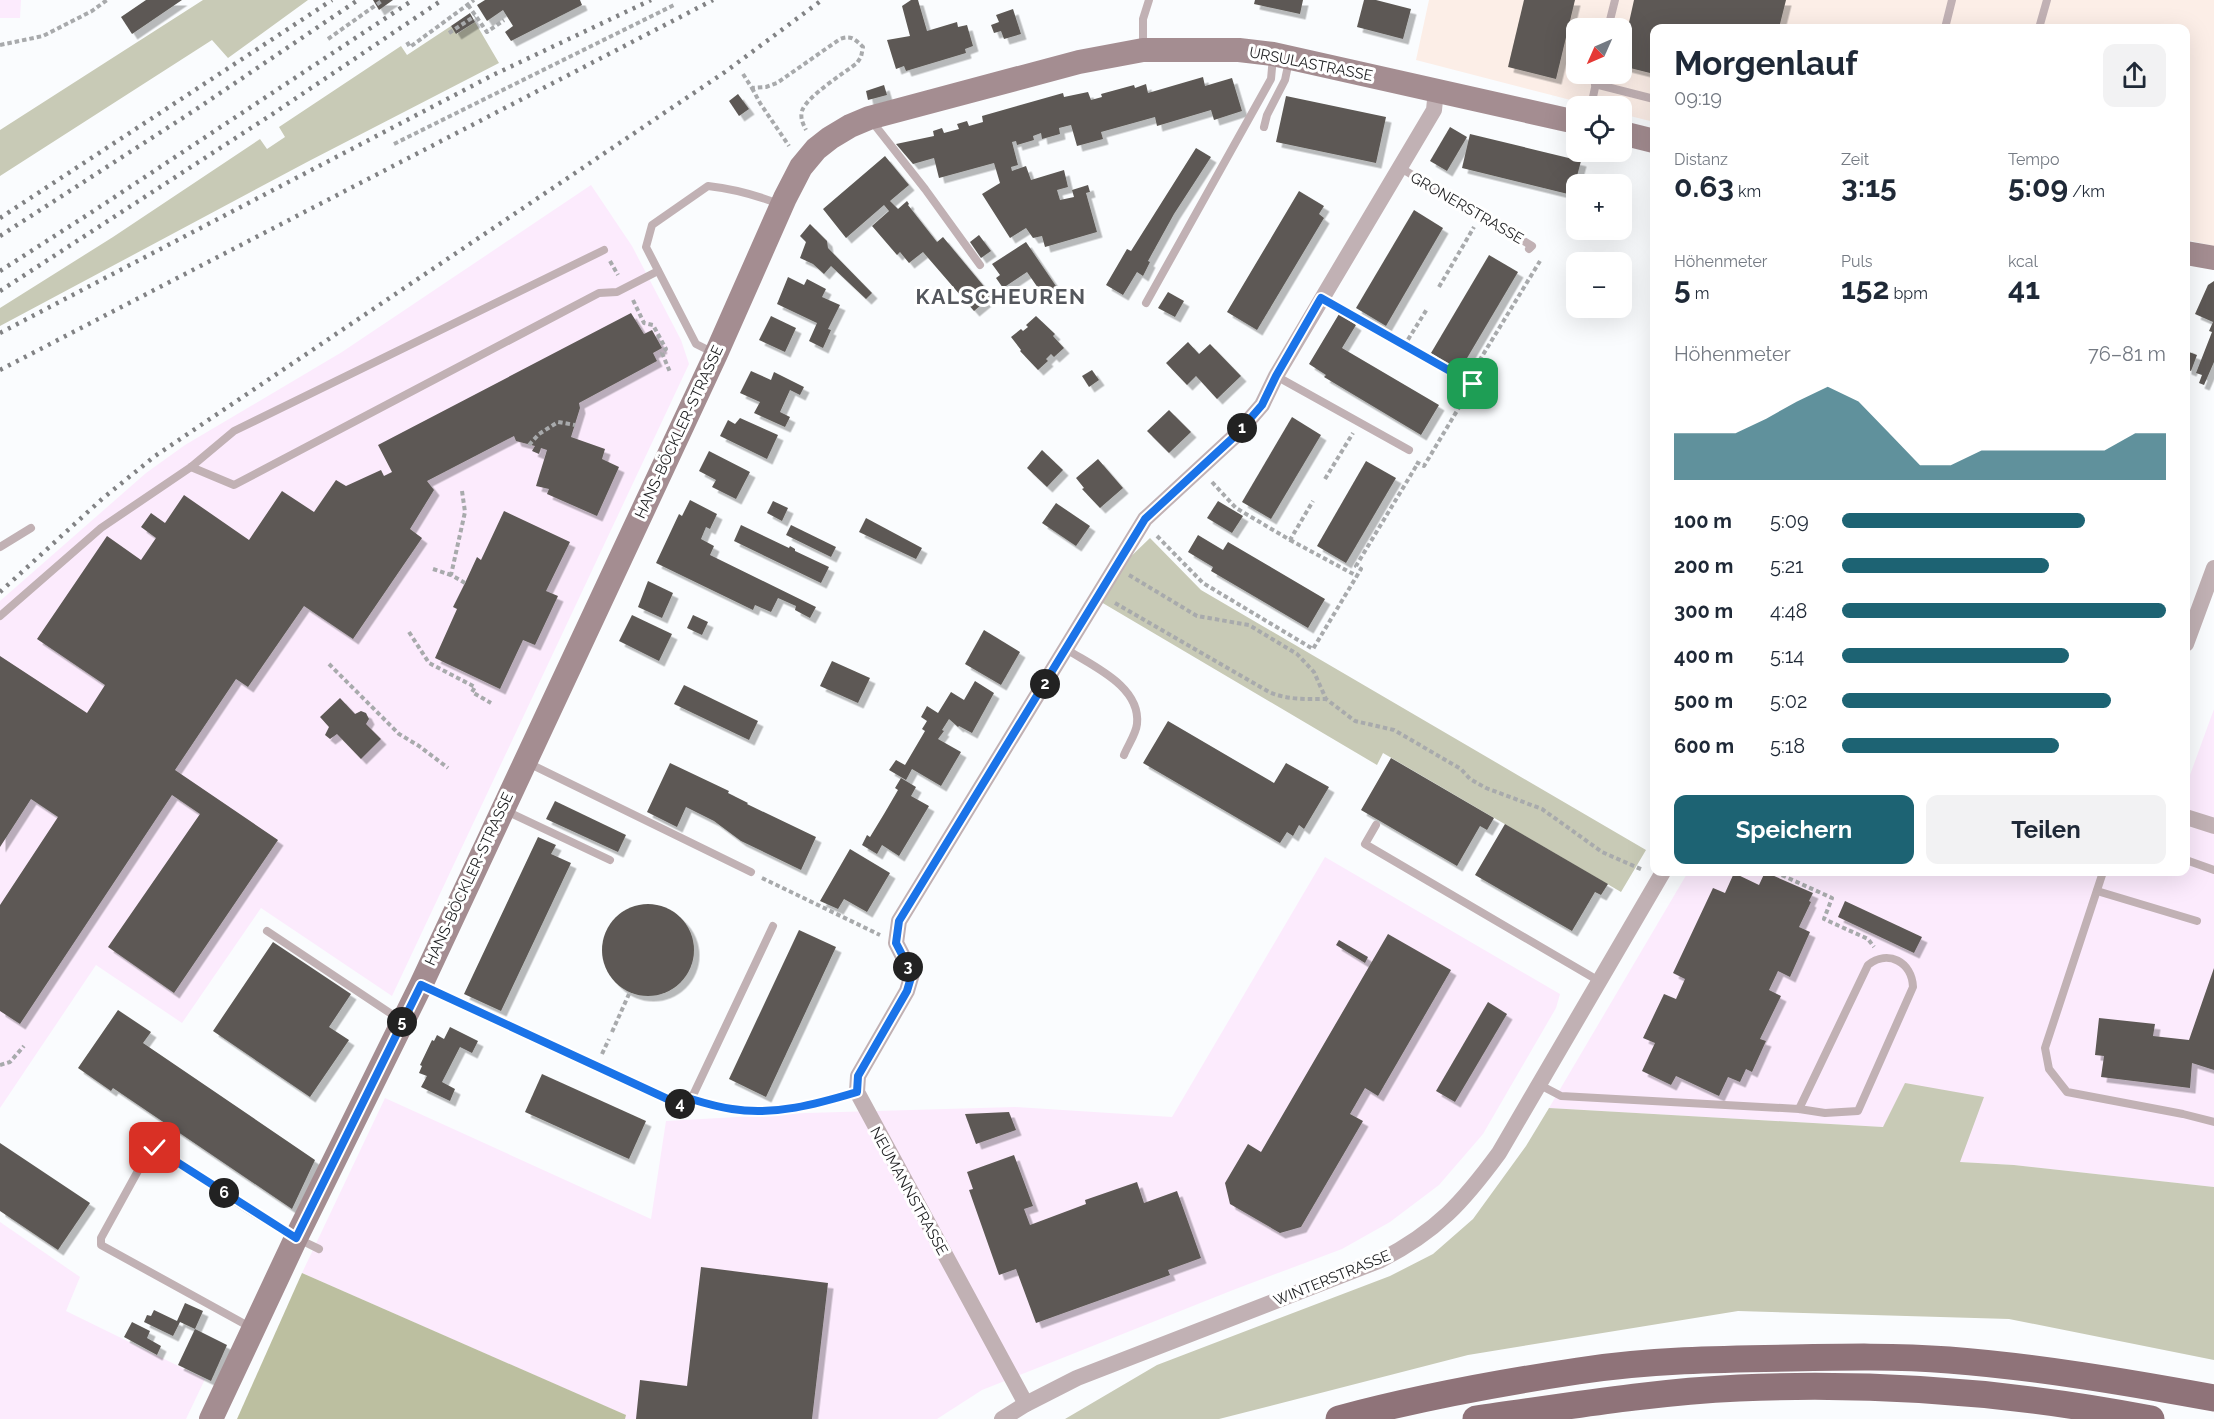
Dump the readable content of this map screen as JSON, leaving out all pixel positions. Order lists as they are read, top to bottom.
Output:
{
  "streets": {
    "street": [
      "URSULASTRASSE",
      "GRONERSTRASSE",
      "HANS-BÖCKLER-STRASSE",
      "NEUMANNSTRASSE",
      "WINTERSTRASSE"
    ]
  },
  "crossings": [
    ["URSULASTRASSE", "GRONERSTRASSE"],
    ["URSULASTRASSE", "HANS-BÖCKLER-STRASSE"],
    ["NEUMANNSTRASSE", "WINTERSTRASSE"]
  ],
  "districts": ["KALSCHEUREN"],
  "north": "bottom left",
  "page": {
    "map_buttons": ["+", "−"],
    "heading": ["Morgenlauf", "09:19"],
    "stats": [
      ["Distanz", "0.63 km"],
      ["Zeit", "3:15"],
      ["Tempo", "5:09 /km"],
      ["Höhenmeter", "5 m"],
      ["Puls", "152 bpm"],
      ["kcal", "41"]
    ],
    "chart": ["Höhenmeter", "76–81 m"],
    "pins": [
      "1",
      "2",
      "3",
      "5",
      "4",
      "6"
    ],
    "list": [
      {
        "name": "100 m",
        "note": "5:09"
      },
      {
        "name": "200 m",
        "note": "5:21"
      },
      {
        "name": "300 m",
        "note": "4:48"
      },
      {
        "name": "400 m",
        "note": "5:14"
      },
      {
        "name": "500 m",
        "note": "5:02"
      },
      {
        "name": "600 m",
        "note": "5:18"
      }
    ],
    "buttons": ["Speichern", "Teilen"]
  }
}
